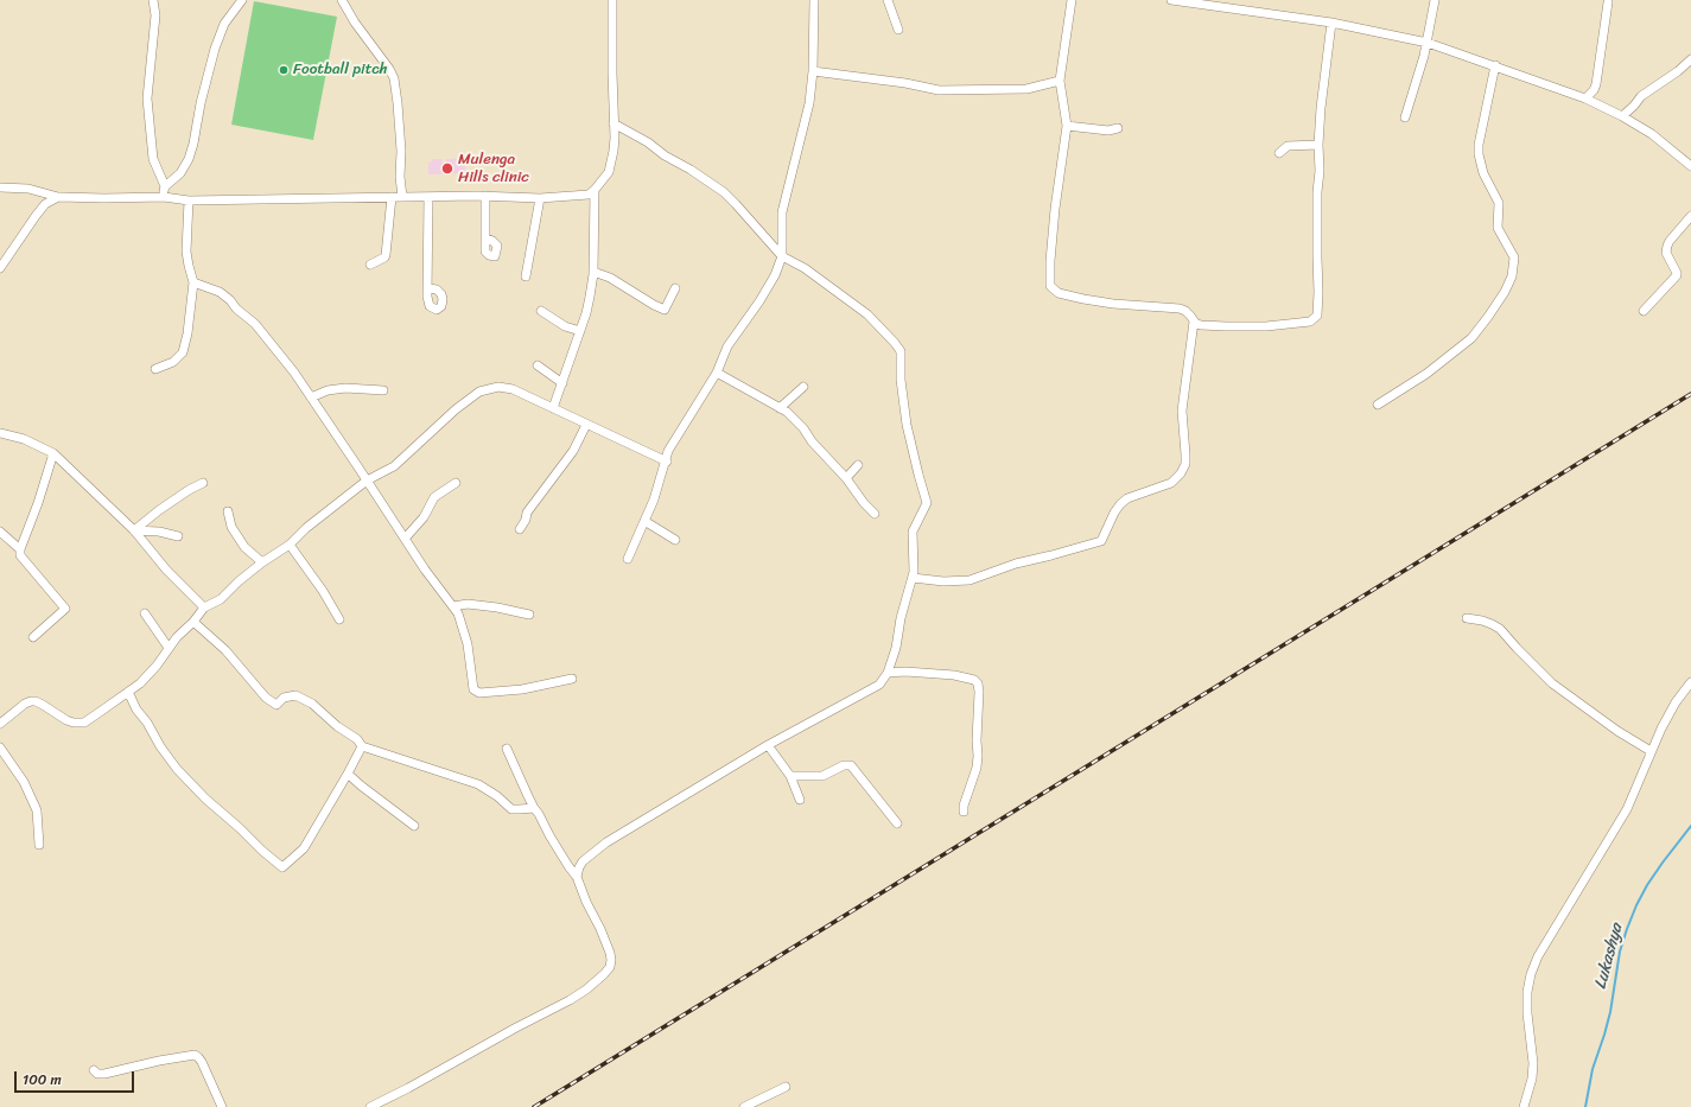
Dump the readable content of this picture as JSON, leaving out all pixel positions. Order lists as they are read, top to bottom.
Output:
{
  "water": ["Lukashya"],
  "places": ["Football pitch", "Mulenga Hills clinic"],
  "scale_bar": "100 m"
}
